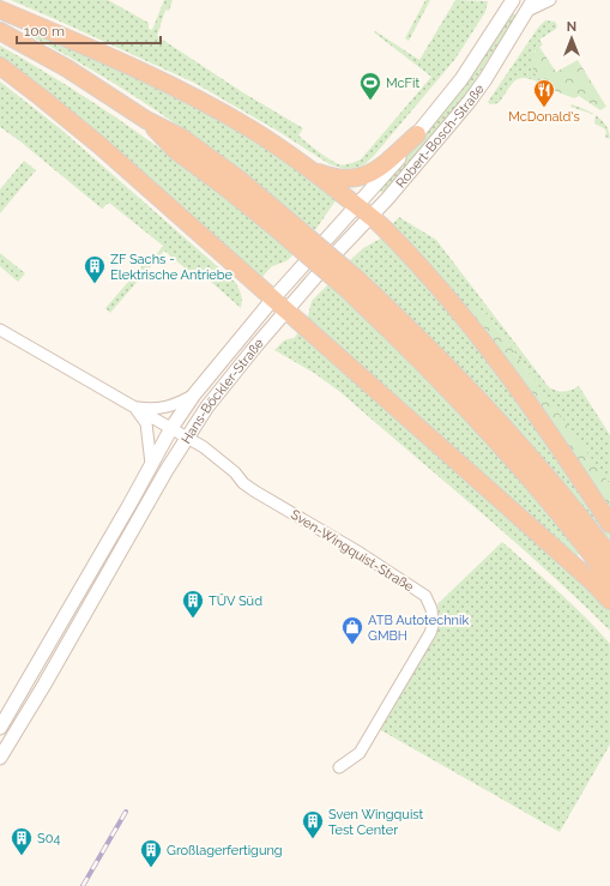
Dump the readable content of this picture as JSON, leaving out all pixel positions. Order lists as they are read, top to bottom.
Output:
{
  "streets": {
    "street": ["Robert-Bosch-Straße", "Hans-Böckler-Straße", "Sven-Wingquist-Straße"]
  },
  "crossings": [
    ["Robert-Bosch-Straße", "Hans-Böckler-Straße"],
    ["Hans-Böckler-Straße", "Sven-Wingquist-Straße"]
  ],
  "places": {
    "sports": ["McFit"],
    "restaurant": ["McDonald's"],
    "building": [
      "ZF Sachs - Elektrische Antriebe",
      "TÜV Süd",
      "Sven Wingquist Test Center",
      "S04",
      "Großlagerfertigung"
    ],
    "shop": ["ATB Autotechnik GMBH"]
  },
  "scale_bar": "100 m",
  "north": "top"
}
